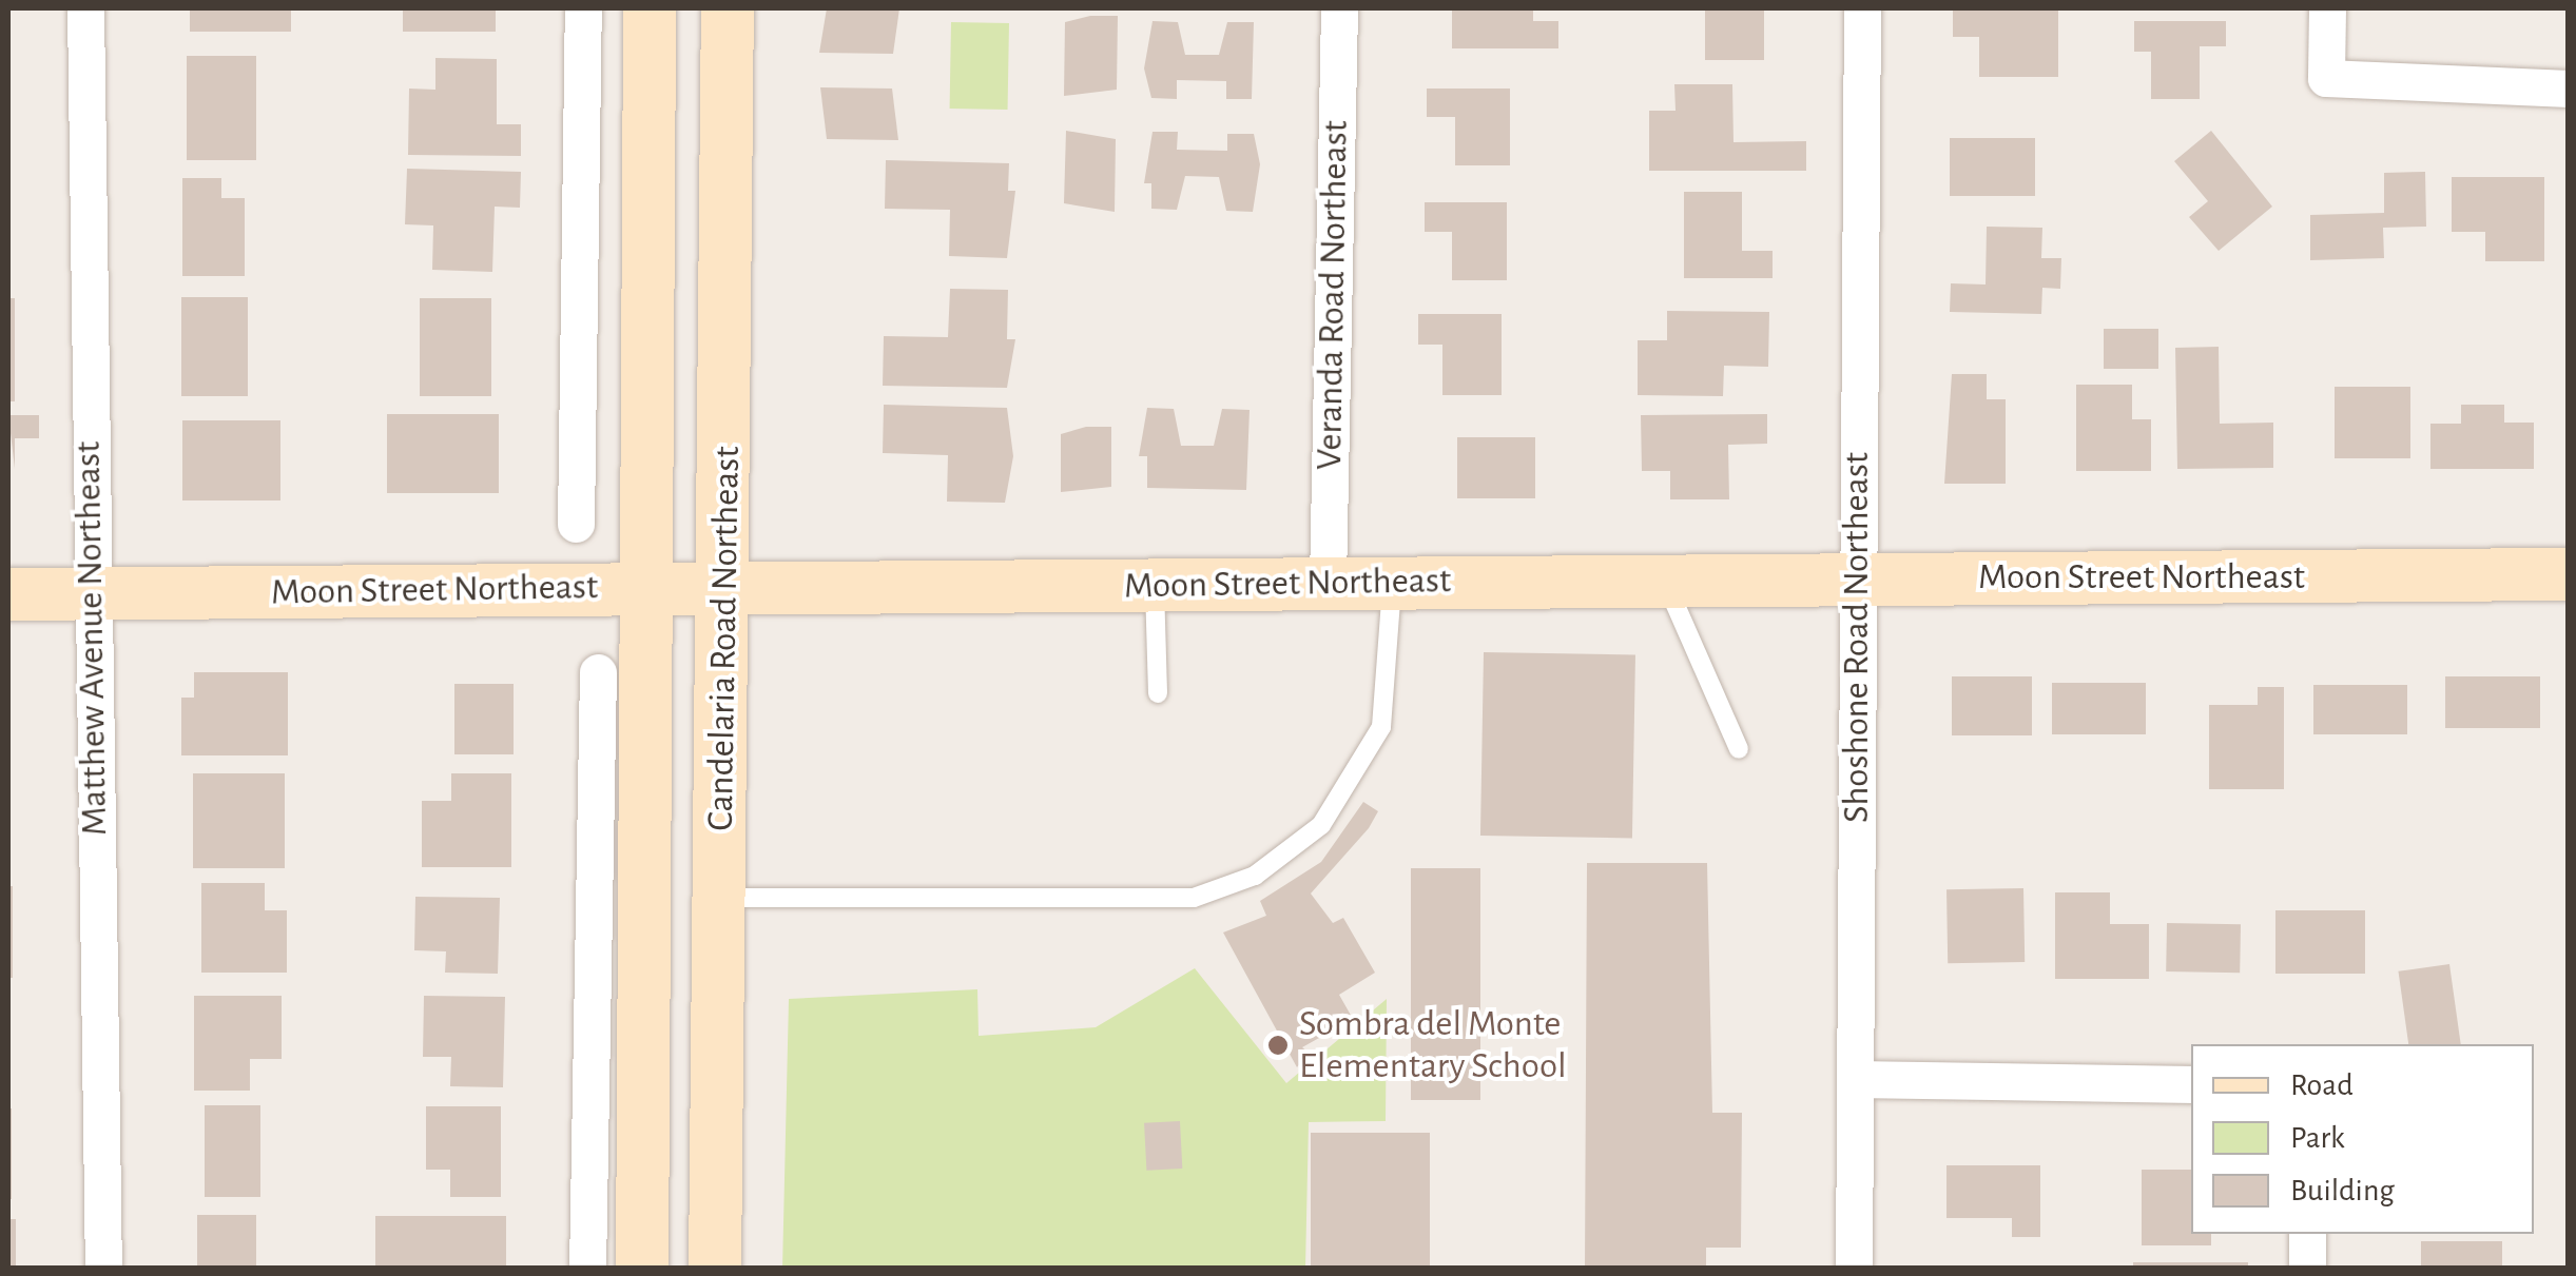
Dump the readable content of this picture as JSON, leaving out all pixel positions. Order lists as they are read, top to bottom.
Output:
{
  "streets": {
    "street": [
      "Veranda Road Northeast",
      "Moon Street Northeast",
      "Shoshone Road Northeast",
      "Matthew Avenue Northeast",
      "Candelaria Road Northeast"
    ]
  },
  "crossings": [
    ["Veranda Road Northeast", "Moon Street Northeast"],
    ["Moon Street Northeast", "Shoshone Road Northeast"],
    ["Moon Street Northeast", "Matthew Avenue Northeast"],
    ["Moon Street Northeast", "Candelaria Road Northeast"]
  ],
  "places": ["Sombra del Monte Elementary School"],
  "legend": ["Road", "Park", "Building"]
}
